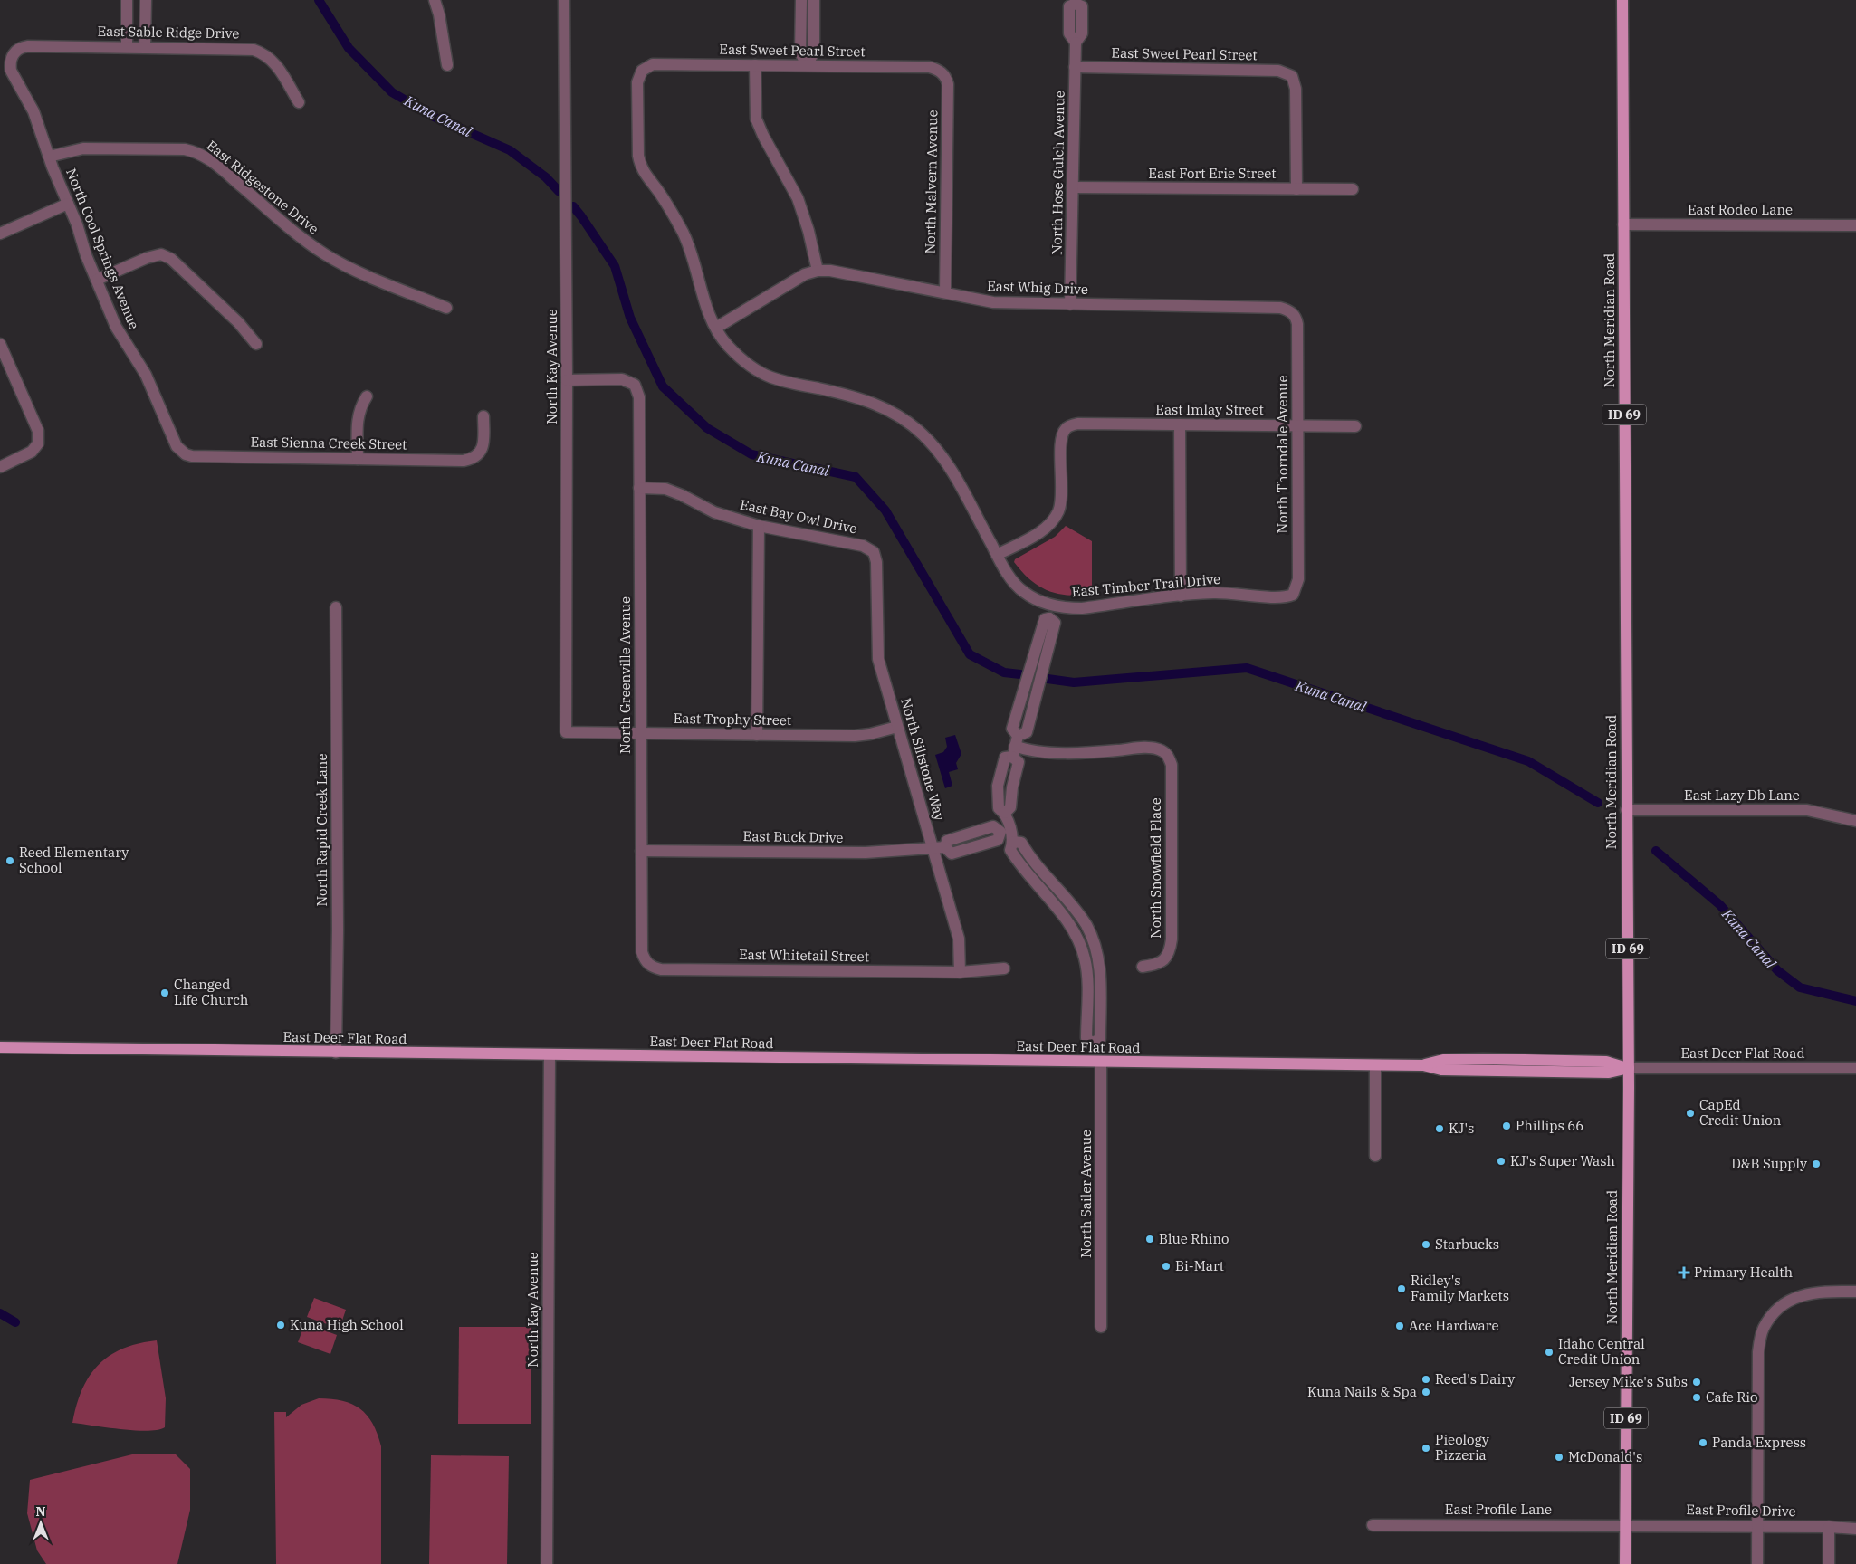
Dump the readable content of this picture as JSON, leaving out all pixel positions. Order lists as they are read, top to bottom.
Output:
{
  "streets": {
    "main road": ["North Meridian Road", "ID 69", "East Deer Flat Road"],
    "street": [
      "East Sable Ridge Drive",
      "East Sweet Pearl Street",
      "North Hose Gulch Avenue",
      "East Fort Erie Street",
      "North Malvern Avenue",
      "East Ridgestone Drive",
      "East Rodeo Lane",
      "North Cool Springs Avenue",
      "East Whig Drive",
      "North Kay Avenue",
      "East Imlay Street",
      "East Sienna Creek Street",
      "North Thorndale Avenue",
      "East Bay Owl Drive",
      "East Timber Trail Drive",
      "North Greenville Avenue",
      "East Trophy Street",
      "North Siltstone Way",
      "East Lazy Db Lane",
      "North Rapid Creek Lane",
      "East Buck Drive",
      "North Snowfield Place",
      "East Whitetail Street",
      "North Sailer Avenue",
      "East Profile Lane",
      "East Profile Drive"
    ]
  },
  "crossings": [
    ["East Sable Ridge Drive", "North Cool Springs Avenue"],
    ["East Sweet Pearl Street", "North Hose Gulch Avenue"],
    ["East Sweet Pearl Street", "East Fort Erie Street"],
    ["East Sweet Pearl Street", "North Malvern Avenue"],
    ["East Sweet Pearl Street", "East Timber Trail Drive"],
    ["North Hose Gulch Avenue", "East Fort Erie Street"],
    ["North Hose Gulch Avenue", "East Whig Drive"],
    ["North Malvern Avenue", "East Whig Drive"],
    ["East Ridgestone Drive", "North Cool Springs Avenue"],
    ["East Rodeo Lane", "North Meridian Road"],
    ["North Cool Springs Avenue", "East Sienna Creek Street"],
    ["East Whig Drive", "North Thorndale Avenue"],
    ["East Whig Drive", "East Timber Trail Drive"],
    ["North Meridian Road", "East Lazy Db Lane"],
    ["North Meridian Road", "East Deer Flat Road"],
    ["North Meridian Road", "East Profile Lane"],
    ["North Meridian Road", "East Profile Drive"],
    ["North Kay Avenue", "North Greenville Avenue"],
    ["North Kay Avenue", "East Trophy Street"],
    ["North Kay Avenue", "East Deer Flat Road"],
    ["East Imlay Street", "North Thorndale Avenue"],
    ["East Imlay Street", "East Timber Trail Drive"],
    ["North Thorndale Avenue", "East Timber Trail Drive"],
    ["East Bay Owl Drive", "North Greenville Avenue"],
    ["East Bay Owl Drive", "North Siltstone Way"],
    ["North Greenville Avenue", "East Trophy Street"],
    ["North Greenville Avenue", "East Buck Drive"],
    ["North Greenville Avenue", "East Whitetail Street"],
    ["East Trophy Street", "North Siltstone Way"],
    ["North Siltstone Way", "East Buck Drive"],
    ["North Siltstone Way", "East Whitetail Street"],
    ["North Rapid Creek Lane", "East Deer Flat Road"],
    ["East Buck Drive", "North Sailer Avenue"],
    ["East Deer Flat Road", "North Sailer Avenue"],
    ["East Profile Lane", "East Profile Drive"]
  ],
  "water": ["Kuna Canal"],
  "places": {
    "other": [
      "Reed Elementary School",
      "Changed Life Church",
      "CapEd Credit Union",
      "Phillips 66",
      "KJ's",
      "KJ's Super Wash",
      "D&B Supply",
      "Blue Rhino",
      "Starbucks",
      "Bi-Mart",
      "Ridley's Family Markets",
      "Kuna High School",
      "Ace Hardware",
      "Idaho Central Credit Union",
      "Reed's Dairy",
      "Jersey Mike's Subs",
      "Kuna Nails & Spa",
      "Cafe Rio",
      "Panda Express",
      "Pieology Pizzeria",
      "McDonald's"
    ],
    "health": ["Primary Health"]
  },
  "north": "top"
}
